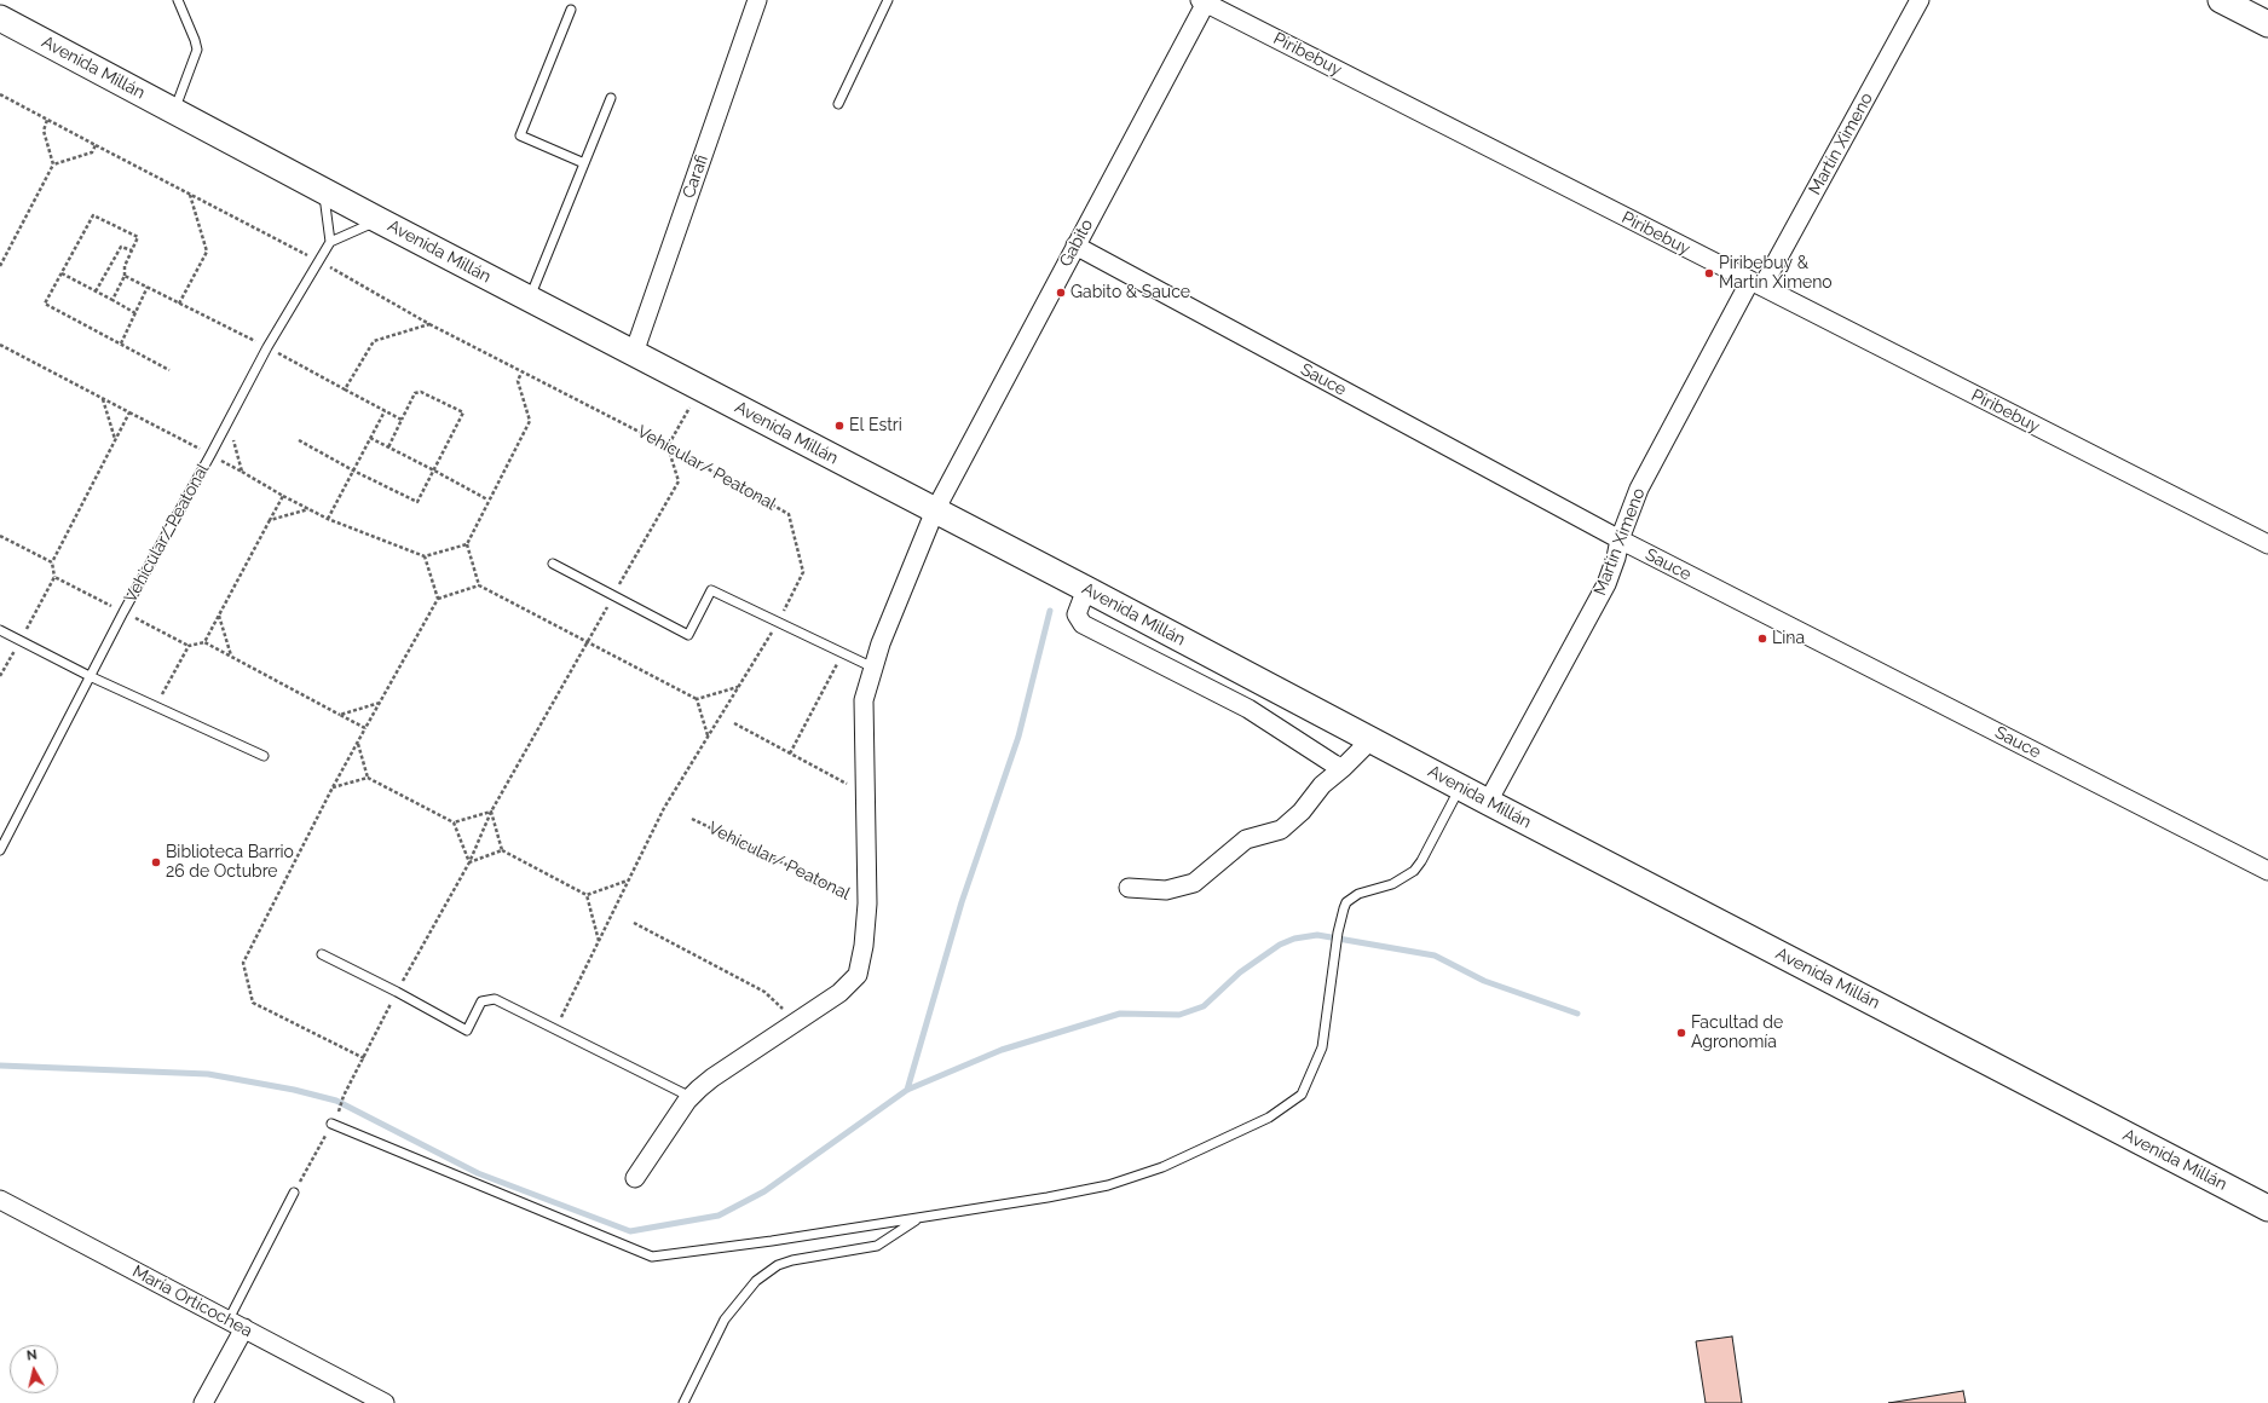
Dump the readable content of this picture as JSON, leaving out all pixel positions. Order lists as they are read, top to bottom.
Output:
{
  "streets": {
    "main road": ["Avenida Millán"],
    "street": [
      "Piribebuy",
      "Martín Ximeno",
      "Carafi",
      "Gabito",
      "Sauce",
      "Vehicular/ Peatonal",
      "María Orticochea"
    ]
  },
  "crossings": [
    ["Piribebuy", "Martín Ximeno"],
    ["Piribebuy", "Gabito"],
    ["Avenida Millán", "Martín Ximeno"],
    ["Avenida Millán", "Carafi"],
    ["Avenida Millán", "Gabito"],
    ["Avenida Millán", "Vehicular/ Peatonal"],
    ["Martín Ximeno", "Sauce"],
    ["Gabito", "Sauce"],
    ["Gabito", "Vehicular/ Peatonal"]
  ],
  "places": [
    "Piribebuy & Martín Ximeno",
    "Gabito & Sauce",
    "El Estri",
    "Lina",
    "Biblioteca Barrio 26 de Octubre",
    "Facultad de Agronomía"
  ],
  "north": "top"
}
